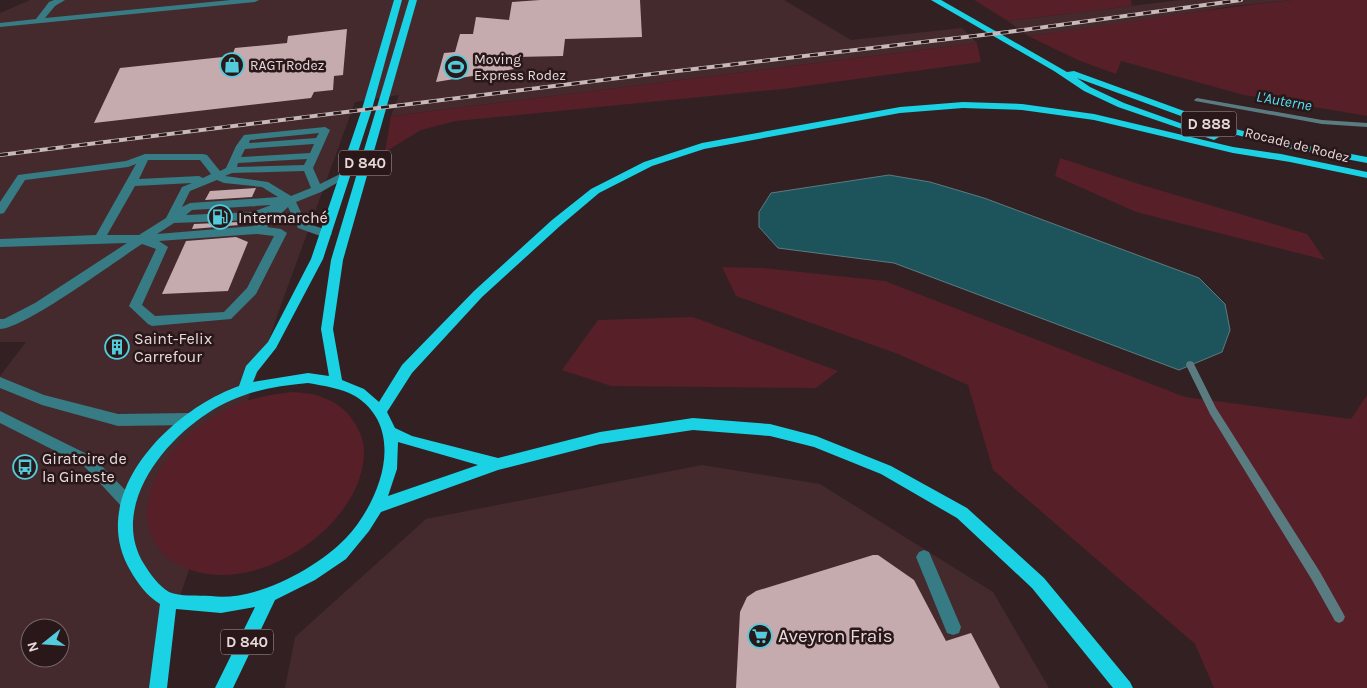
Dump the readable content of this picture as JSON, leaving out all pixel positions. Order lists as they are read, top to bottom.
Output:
{
  "streets": {
    "main road": ["D 888", "Rocade de Rodez", "D 840"]
  },
  "water": ["L'Auterne"],
  "places": {
    "shop": ["RAGT Rodez"],
    "sports": ["Moving Express Rodez"],
    "fuel station": ["Intermarché"],
    "building": ["Saint-Felix Carrefour"],
    "bus stop": ["Giratoire de la Gineste"],
    "supermarket": ["Aveyron Frais"]
  },
  "north": "left"
}
